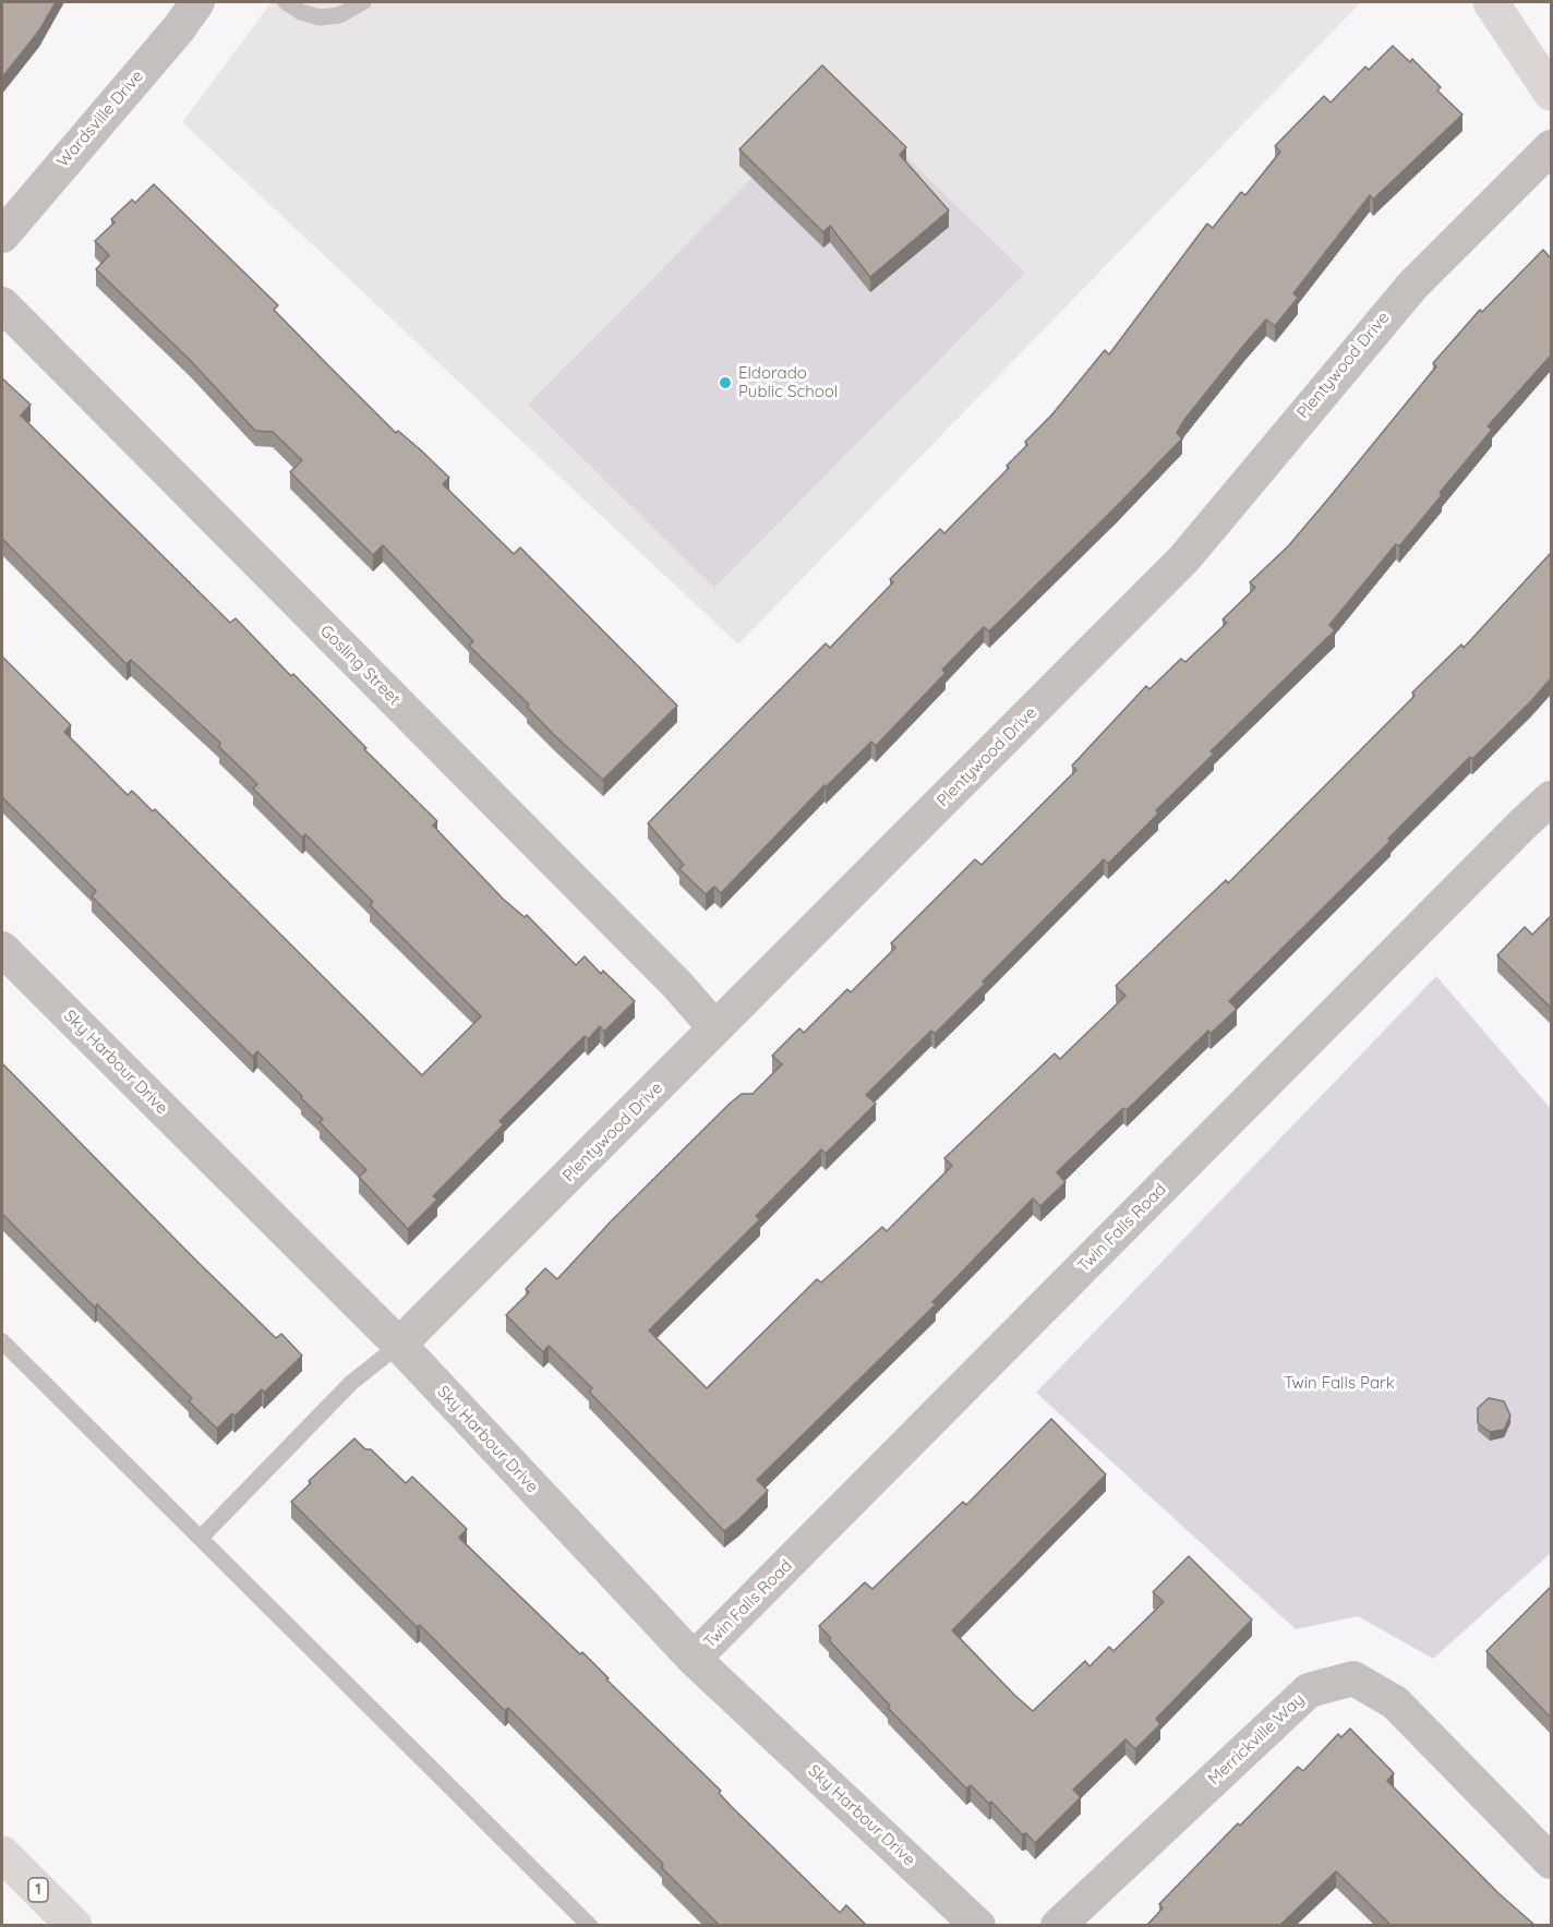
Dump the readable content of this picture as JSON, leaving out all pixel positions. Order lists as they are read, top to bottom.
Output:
{
  "streets": {
    "street": [
      "Wardsville Drive",
      "Plentywood Drive",
      "Gosling Street",
      "Sky Harbour Drive",
      "Twin Falls Road",
      "Merrickville Way",
      "1"
    ]
  },
  "crossings": [
    ["Plentywood Drive", "Gosling Street"],
    ["Plentywood Drive", "Sky Harbour Drive"],
    ["Sky Harbour Drive", "Twin Falls Road"]
  ],
  "parks": ["Twin Falls Park"],
  "places": ["Eldorado Public School"]
}
